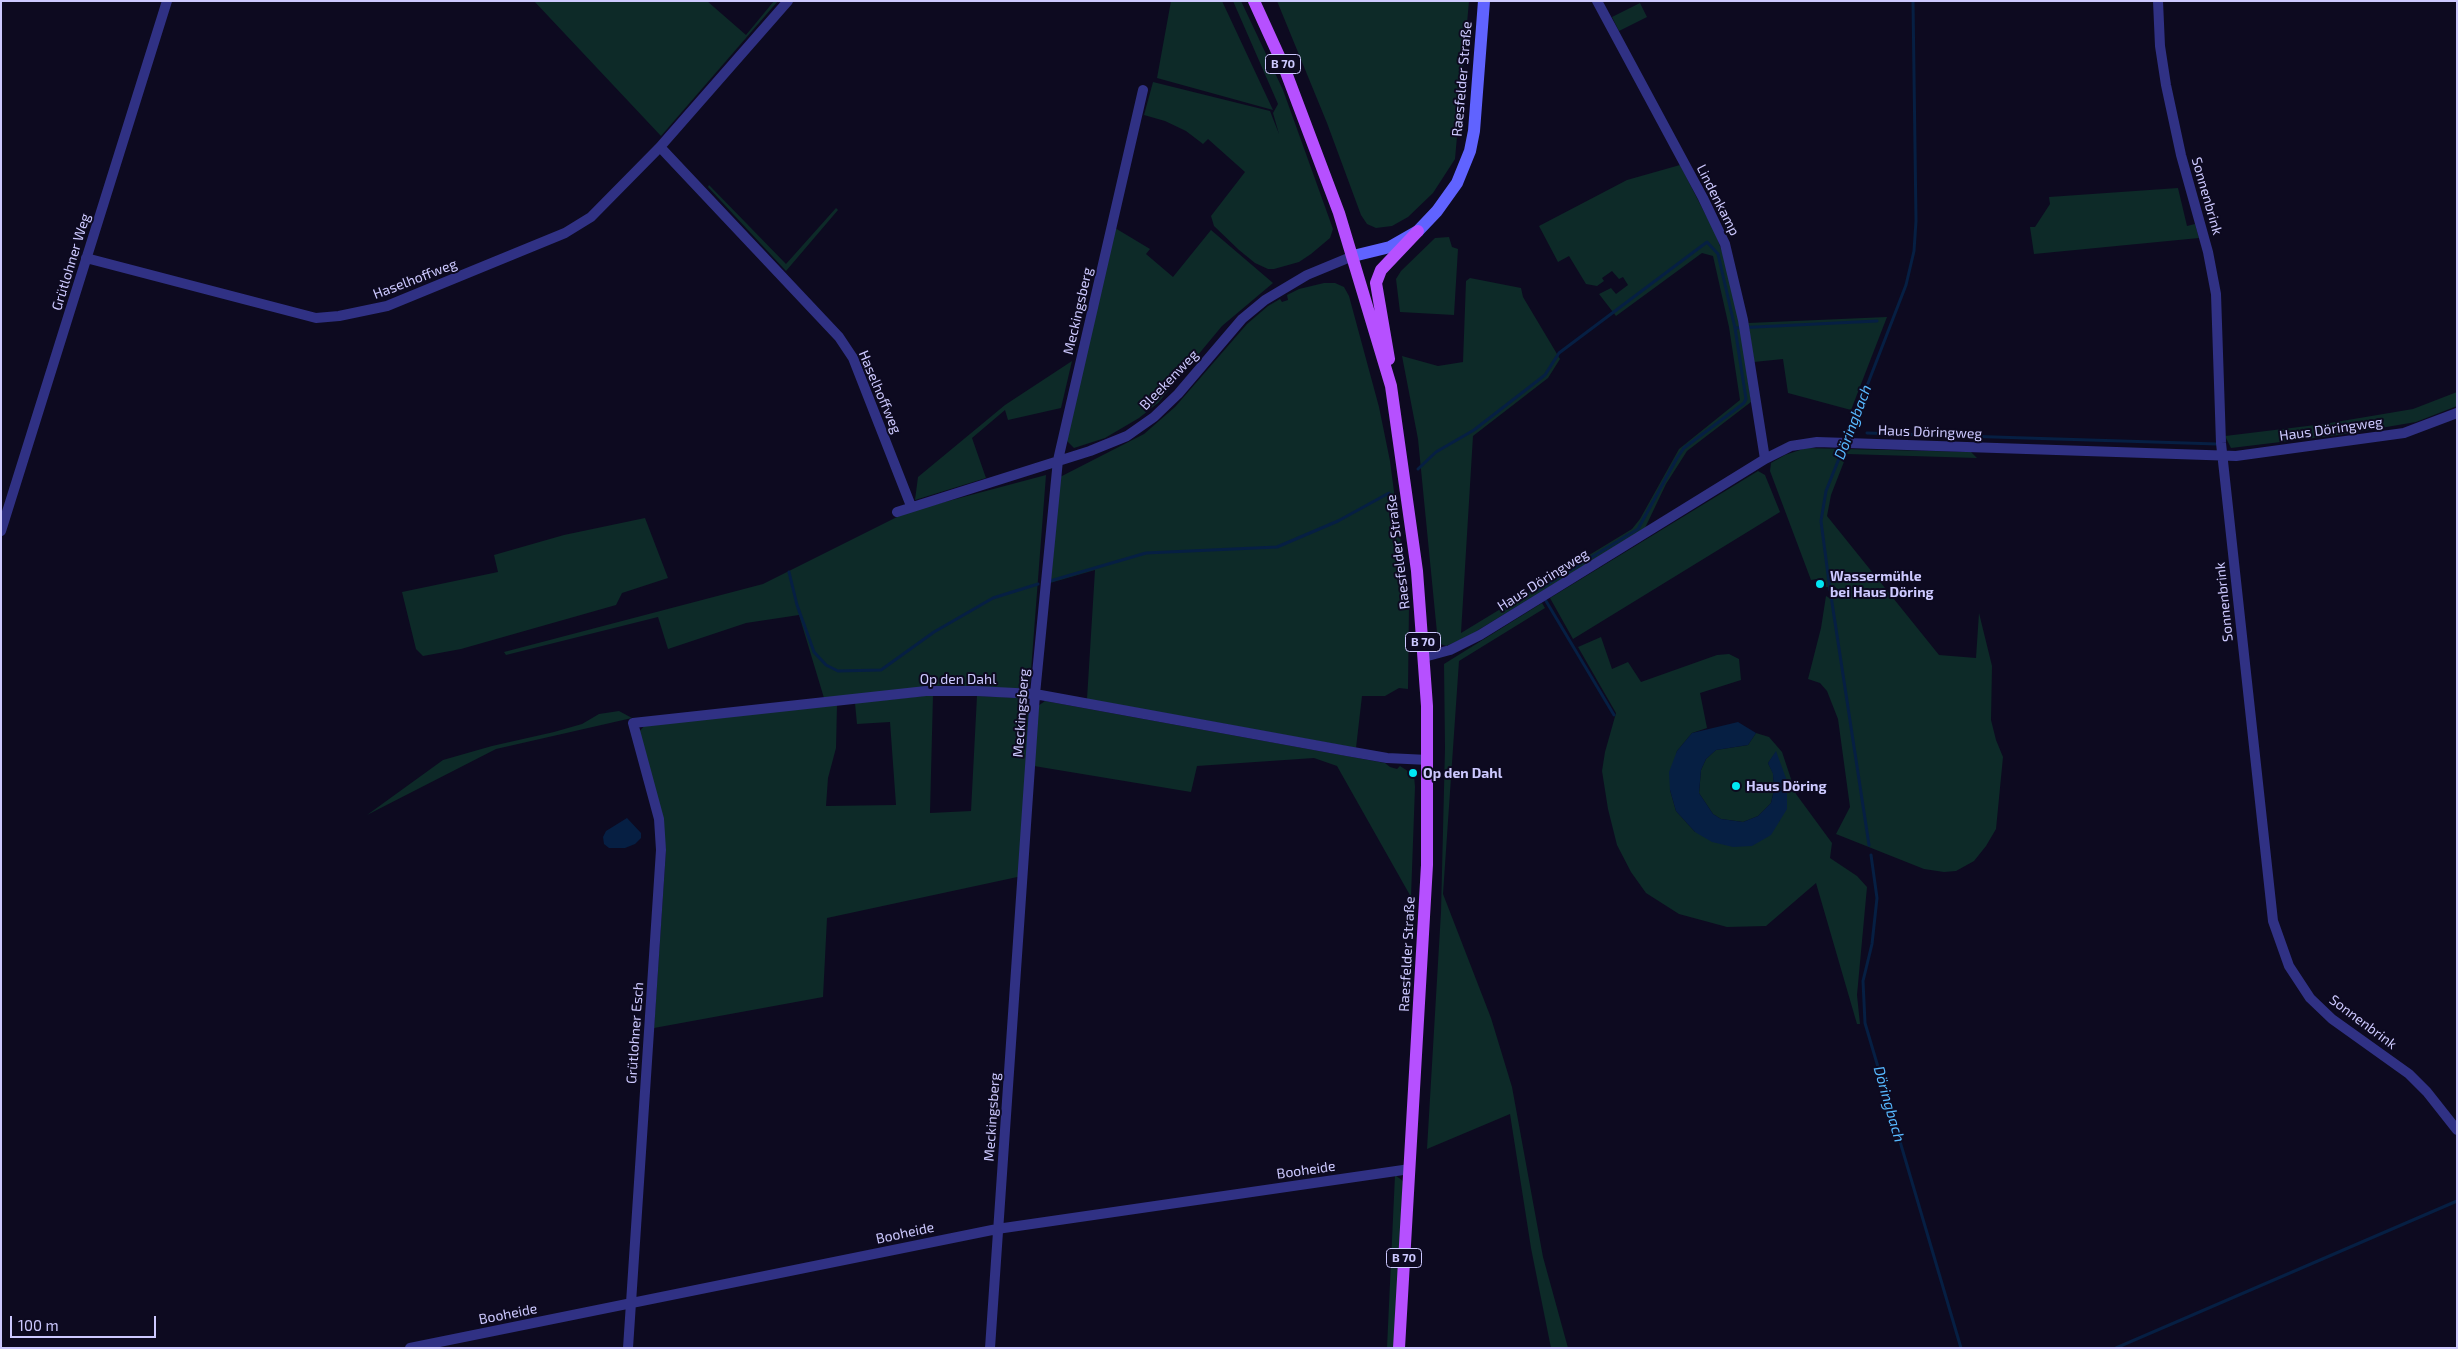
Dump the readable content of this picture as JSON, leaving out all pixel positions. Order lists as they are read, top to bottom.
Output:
{
  "streets": {
    "main road": ["B 70", "Raesfelder Straße"],
    "street": [
      "Sonnenbrink",
      "Lindenkamp",
      "Grütlohner Weg",
      "Haselhoffweg",
      "Meckingsberg",
      "Bleekenweg",
      "Haus Döringweg",
      "Op den Dahl",
      "Grütlohner Esch",
      "Booheide"
    ]
  },
  "crossings": [
    ["B 70", "Raesfelder Straße"],
    ["B 70", "Bleekenweg"],
    ["Raesfelder Straße", "Bleekenweg"],
    ["Raesfelder Straße", "Haus Döringweg"],
    ["Raesfelder Straße", "Op den Dahl"],
    ["Raesfelder Straße", "Booheide"],
    ["Sonnenbrink", "Haus Döringweg"],
    ["Lindenkamp", "Haus Döringweg"],
    ["Grütlohner Weg", "Haselhoffweg"],
    ["Haselhoffweg", "Bleekenweg"],
    ["Meckingsberg", "Bleekenweg"],
    ["Meckingsberg", "Op den Dahl"],
    ["Meckingsberg", "Booheide"],
    ["Op den Dahl", "Grütlohner Esch"],
    ["Grütlohner Esch", "Booheide"]
  ],
  "water": ["Döringbach"],
  "places": ["Wassermühle bei Haus Döring", "Op den Dahl", "Haus Döring"],
  "scale_bar": "100 m"
}
